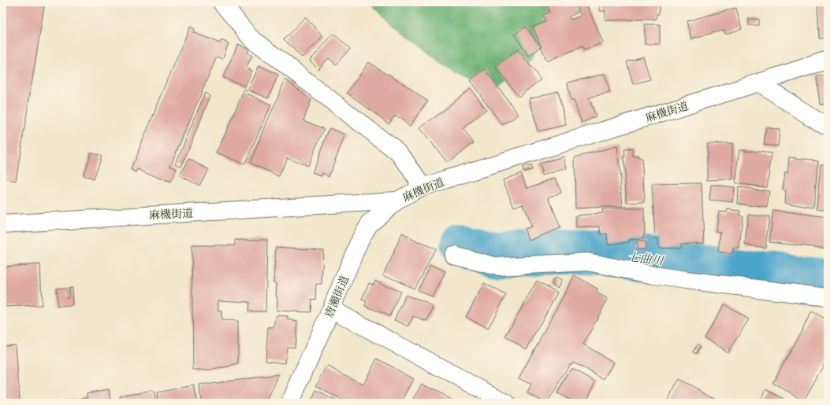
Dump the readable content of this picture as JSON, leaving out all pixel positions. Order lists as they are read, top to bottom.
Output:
{
  "streets": {
    "street": ["麻機街道", "唐瀬街道"]
  },
  "crossings": [
    ["麻機街道", "唐瀬街道"]
  ],
  "water": ["七曲川"]
}
